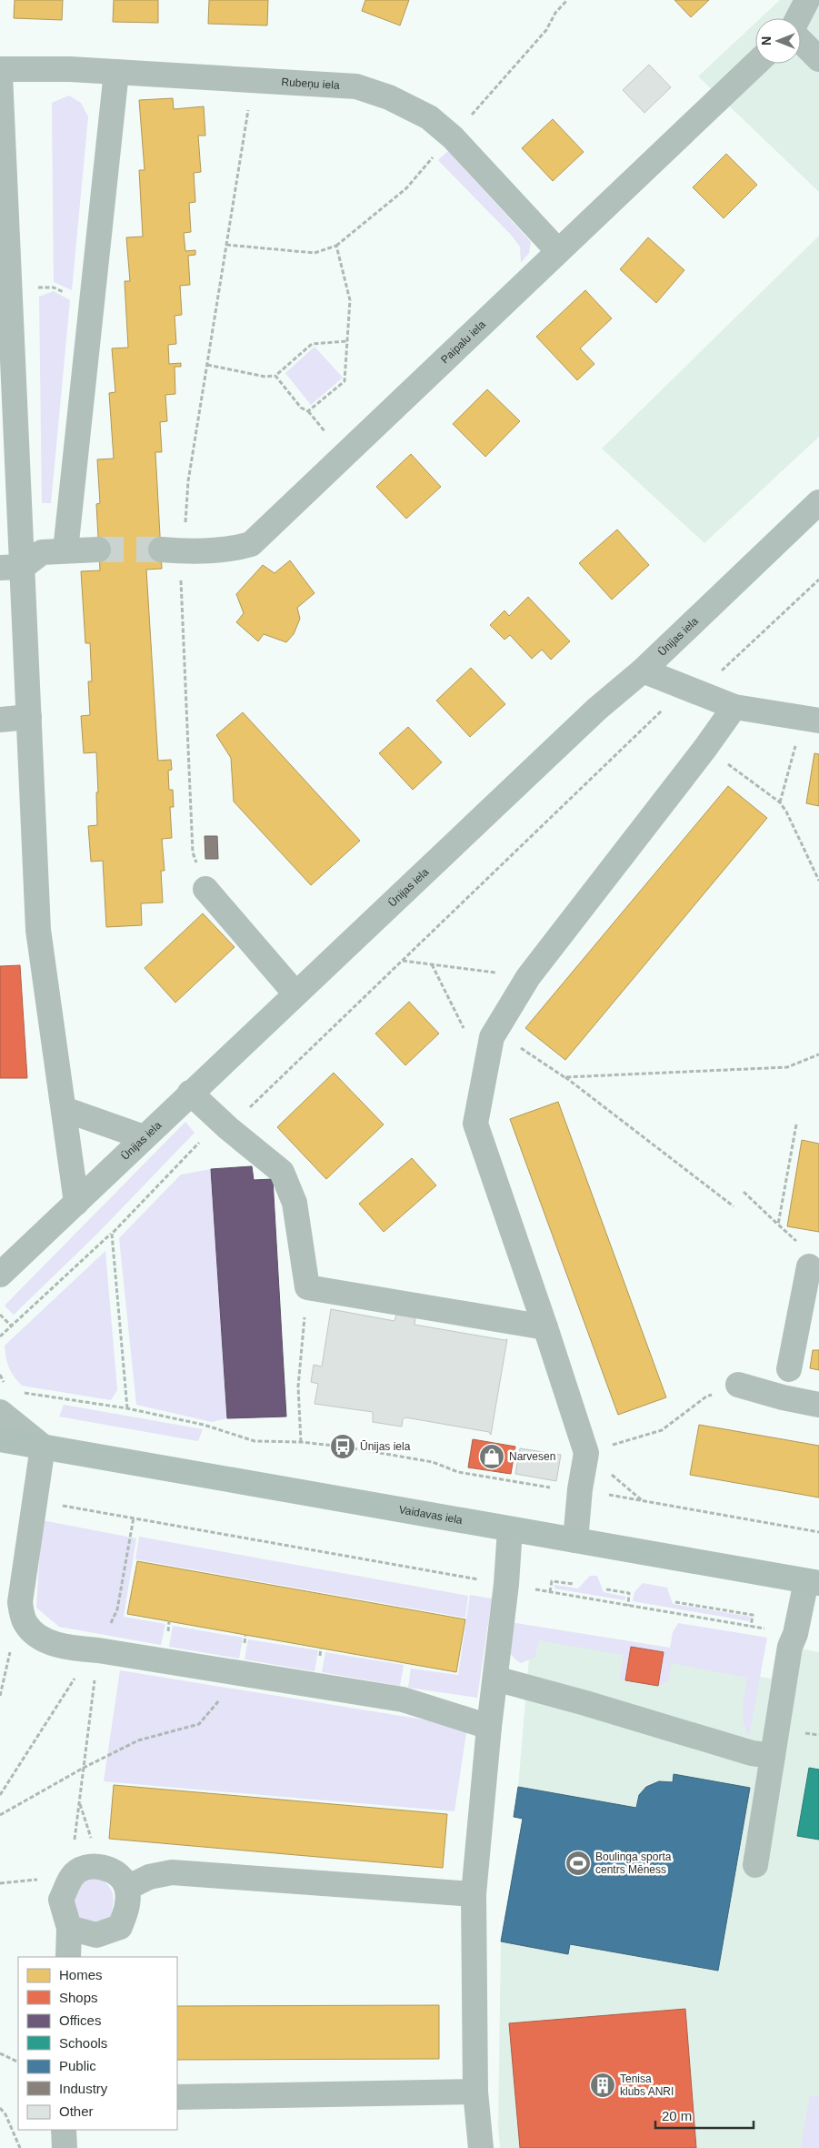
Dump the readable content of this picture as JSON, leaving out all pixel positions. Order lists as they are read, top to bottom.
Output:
{
  "streets": {
    "main road": ["Vaidavas iela"],
    "street": ["Rubeņu iela", "Paipalu iela", "Ūnijas iela"]
  },
  "crossings": [
    ["Rubeņu iela", "Paipalu iela"]
  ],
  "places": {
    "bus stop": ["Ūnijas iela"],
    "shop": ["Narvesen"],
    "sports": ["Boulinga sporta centrs Mēness"],
    "building": ["Tenisa klubs ANRI"]
  },
  "legend": [
    "Homes",
    "Shops",
    "Offices",
    "Schools",
    "Public",
    "Industry",
    "Other"
  ],
  "scale_bar": "20 m",
  "north": "left"
}
